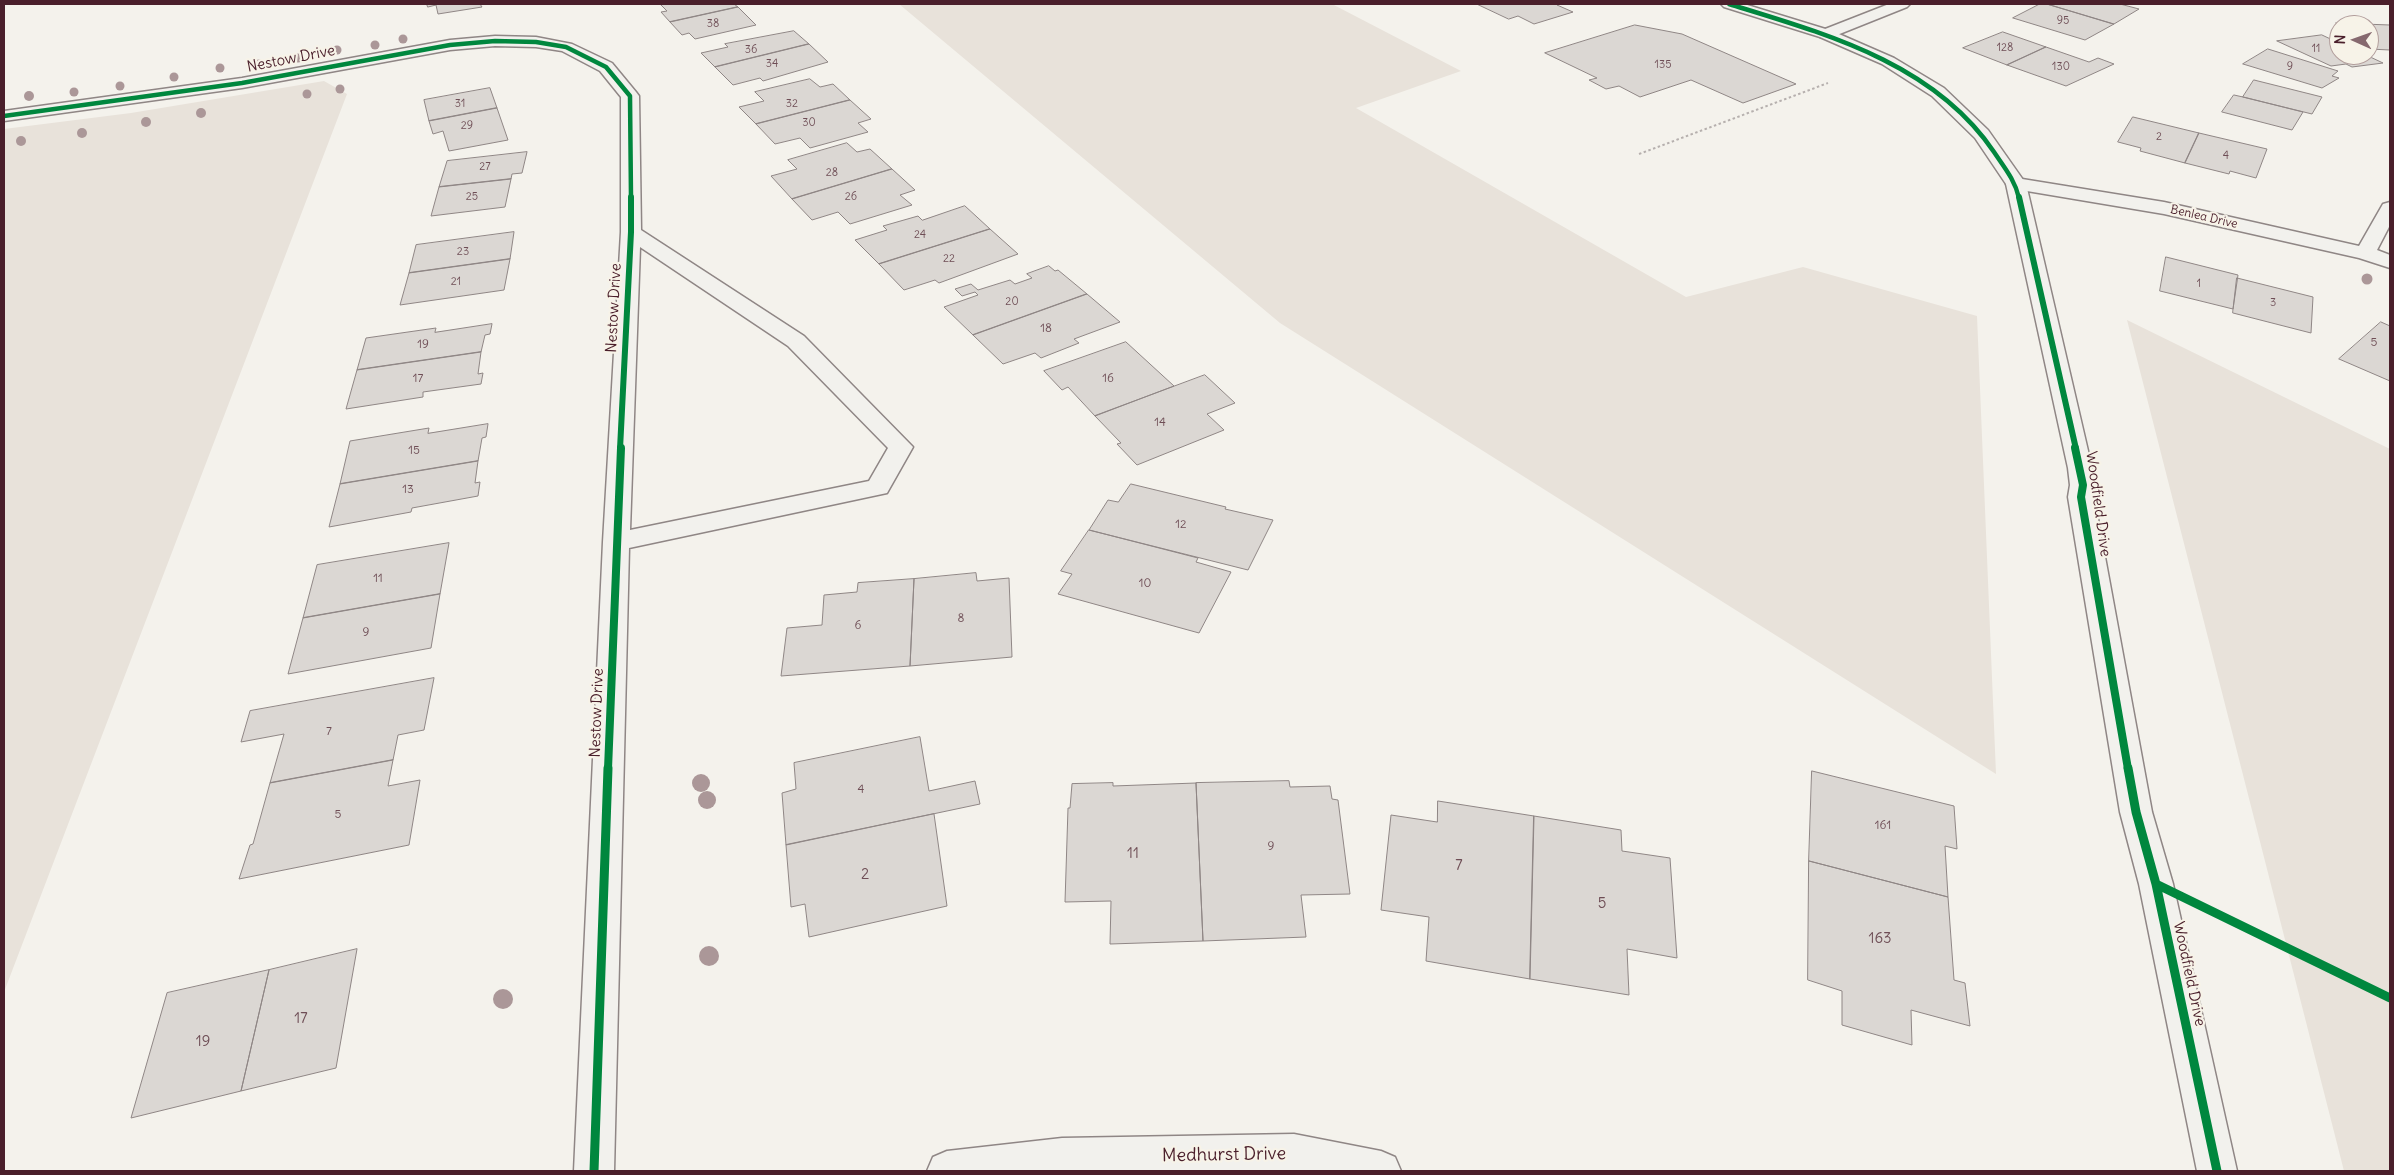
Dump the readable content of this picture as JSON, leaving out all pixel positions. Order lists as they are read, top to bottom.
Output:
{
  "streets": {
    "street": [
      "Nestow Drive",
      "Benlea Drive",
      "Woodfield Drive",
      "Medhurst Drive"
    ]
  },
  "crossings": [
    ["Benlea Drive", "Woodfield Drive"]
  ],
  "house_numbers": [
    "95",
    "38",
    "128",
    "11",
    "36",
    "34",
    "135",
    "130",
    "9",
    "31",
    "32",
    "30",
    "29",
    "2",
    "4",
    "27",
    "28",
    "25",
    "26",
    "24",
    "23",
    "22",
    "21",
    "1",
    "20",
    "3",
    "18",
    "5",
    "19",
    "17",
    "16",
    "14",
    "15",
    "13",
    "12",
    "11",
    "10",
    "8",
    "6",
    "9",
    "7",
    "4",
    "5",
    "161",
    "9",
    "11",
    "7",
    "2",
    "5",
    "163",
    "17",
    "19"
  ],
  "north": "left"
}
